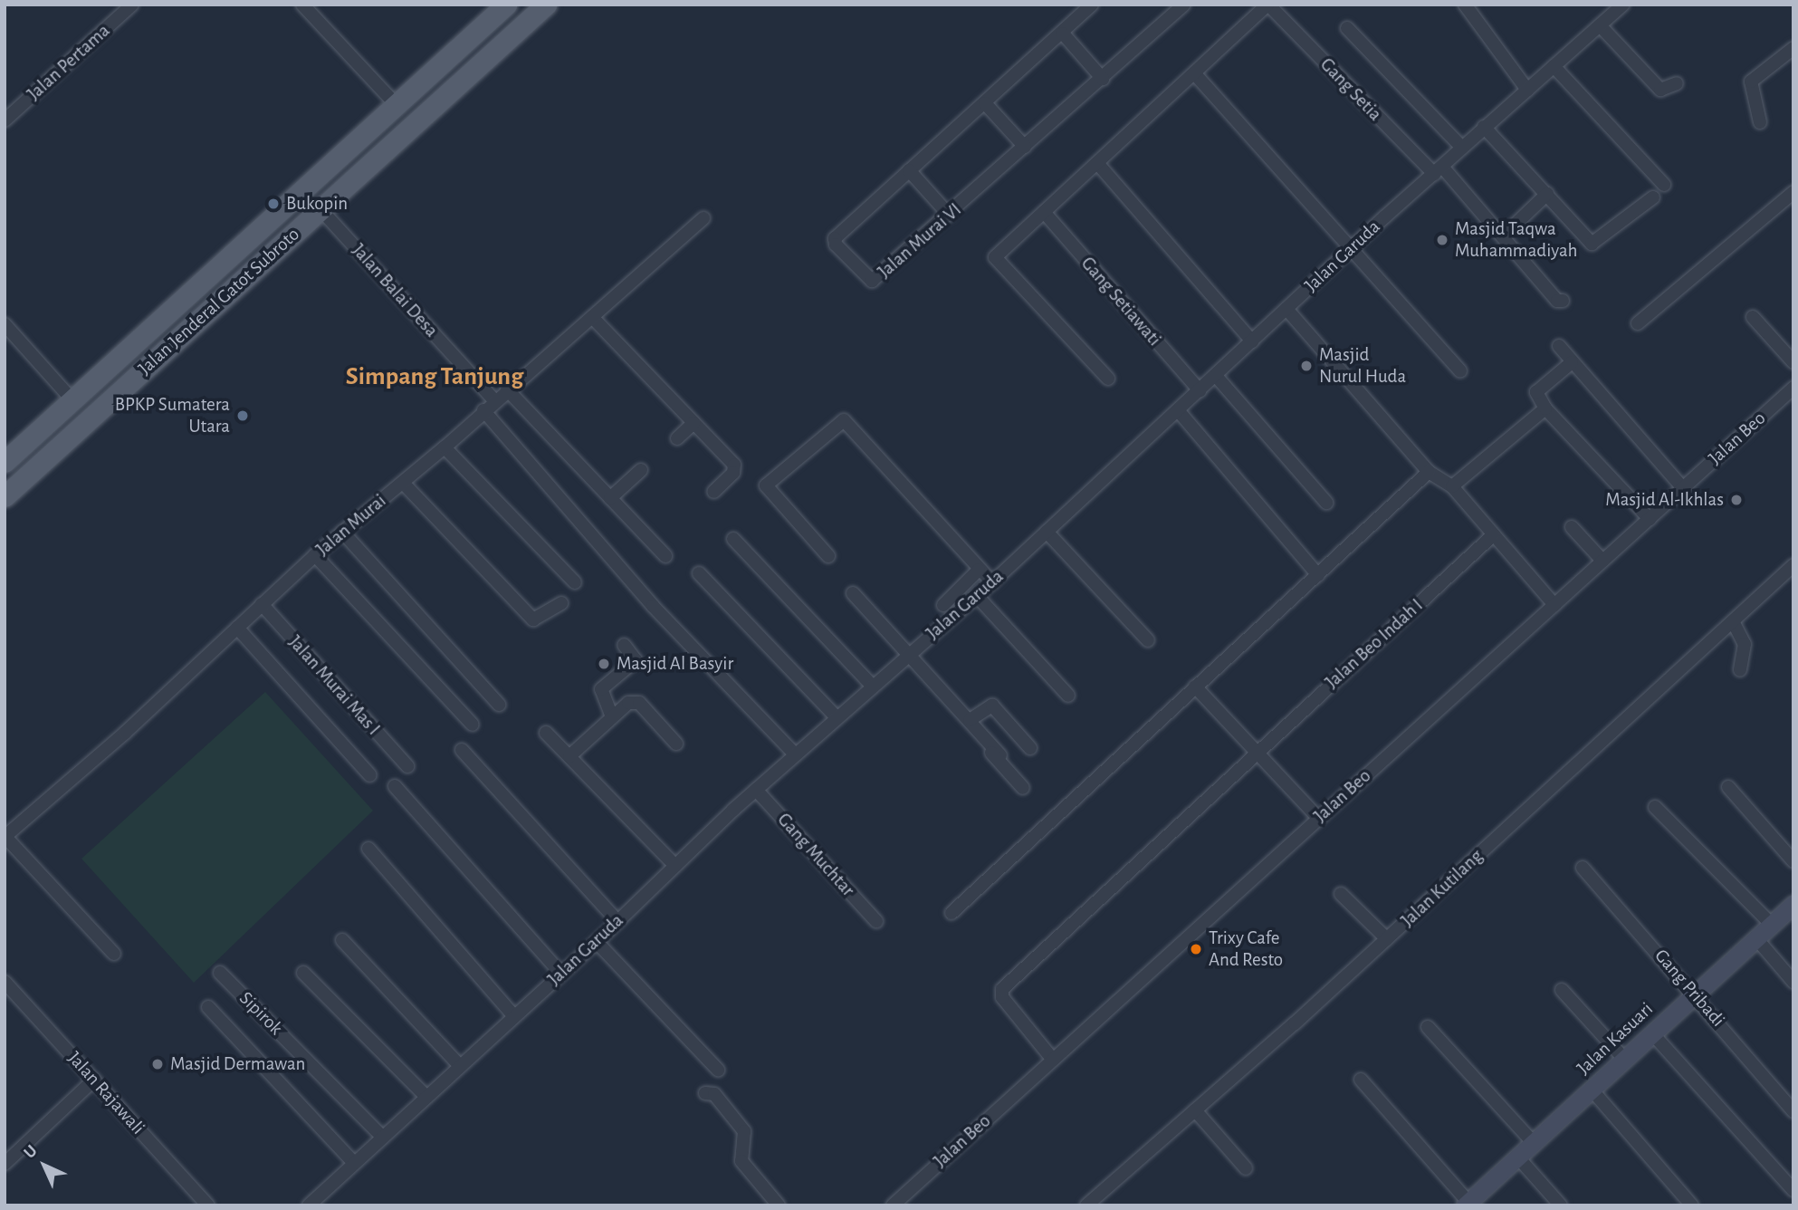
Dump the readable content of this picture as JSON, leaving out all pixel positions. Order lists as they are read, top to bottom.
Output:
{
  "streets": {
    "main road": ["Jalan Jenderal Gatot Subroto"],
    "street": [
      "Jalan Pertama",
      "Gang Setia",
      "Jalan Murai VI",
      "Jalan Garuda",
      "Jalan Balai Desa",
      "Gang Setiawati",
      "Jalan Beo",
      "Jalan Murai",
      "Jalan Beo Indah I",
      "Jalan Murai Mas I",
      "Gang Muchtar",
      "Jalan Kutilang",
      "Gang Pribadi",
      "Sipirok",
      "Jalan Kasuari",
      "Jalan Rajawali"
    ]
  },
  "crossings": [
    ["Gang Setia", "Jalan Garuda"],
    ["Jalan Garuda", "Gang Setiawati"],
    ["Jalan Garuda", "Gang Muchtar"],
    ["Jalan Garuda", "Sipirok"],
    ["Jalan Balai Desa", "Jalan Jenderal Gatot Subroto"],
    ["Jalan Balai Desa", "Jalan Murai"],
    ["Jalan Beo", "Jalan Beo Indah I"],
    ["Jalan Murai", "Jalan Murai Mas I"],
    ["Gang Pribadi", "Jalan Kasuari"]
  ],
  "districts": ["Simpang Tanjung"],
  "places": [
    "Bukopin",
    "Masjid Taqwa Muhammadiyah",
    "Masjid Nurul Huda",
    "BPKP Sumatera Utara",
    "Masjid Al-Ikhlas",
    "Masjid Al Basyir",
    "Trixy Cafe And Resto",
    "Masjid Dermawan"
  ],
  "north": "top left"
}
